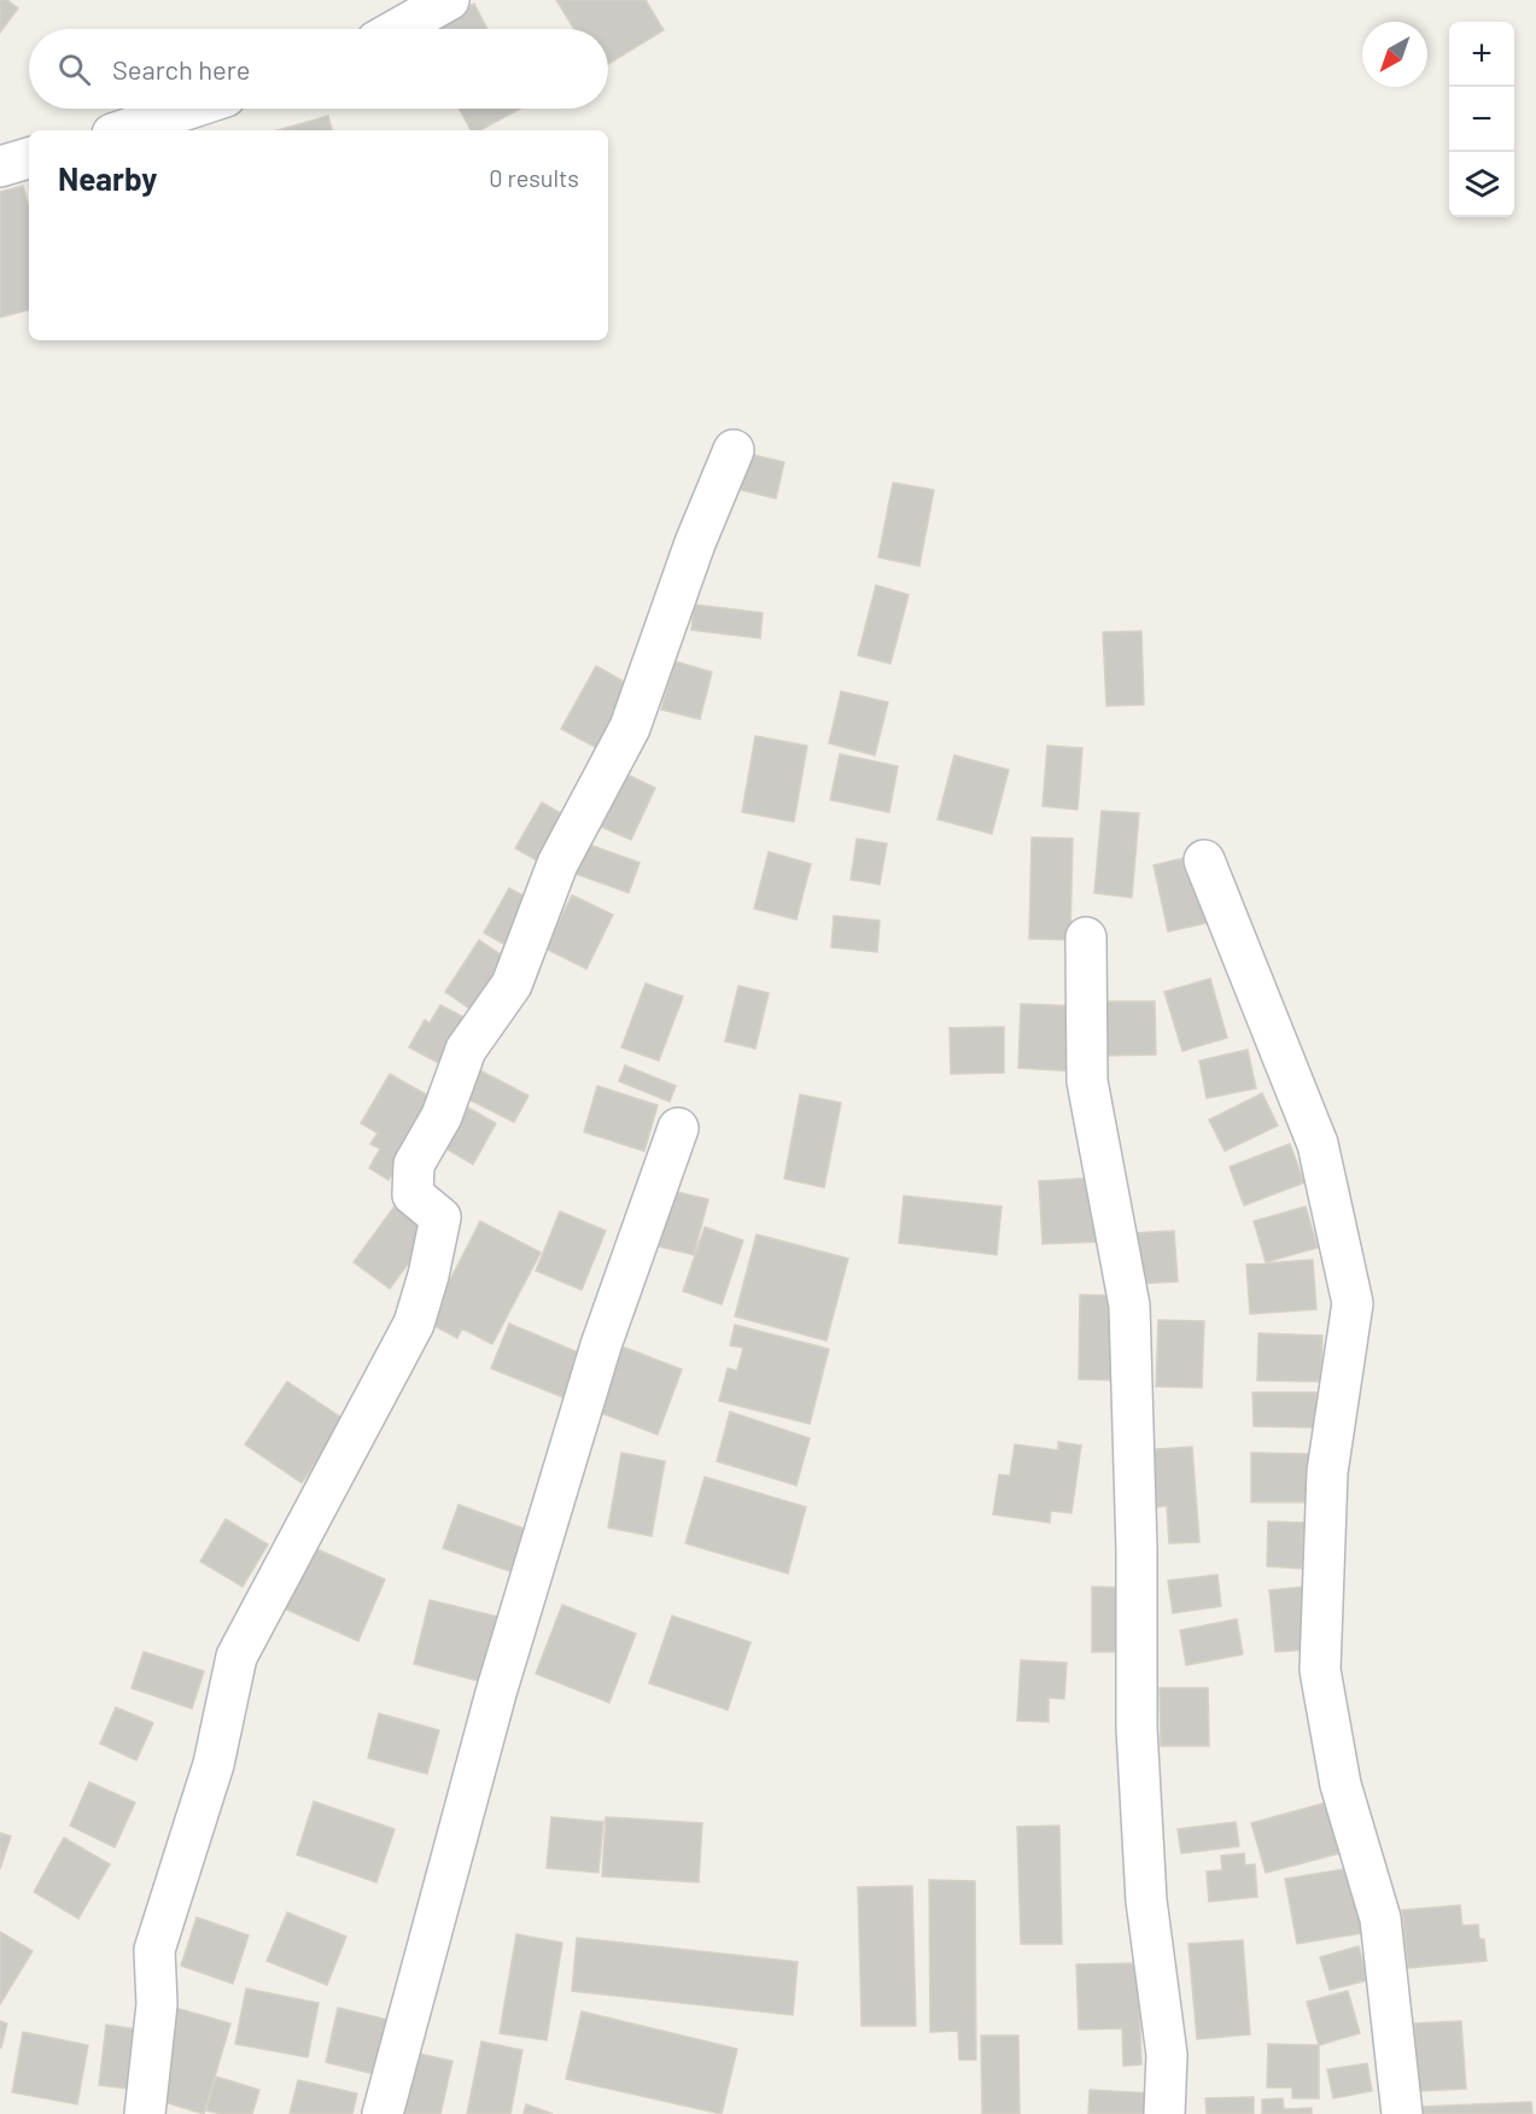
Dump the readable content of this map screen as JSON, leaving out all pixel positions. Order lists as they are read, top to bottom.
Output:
{
  "north": "bottom left",
  "page": {
    "map_buttons": ["+", "−"],
    "search": "Search here",
    "heading": ["Nearby", "0 results"]
  }
}
